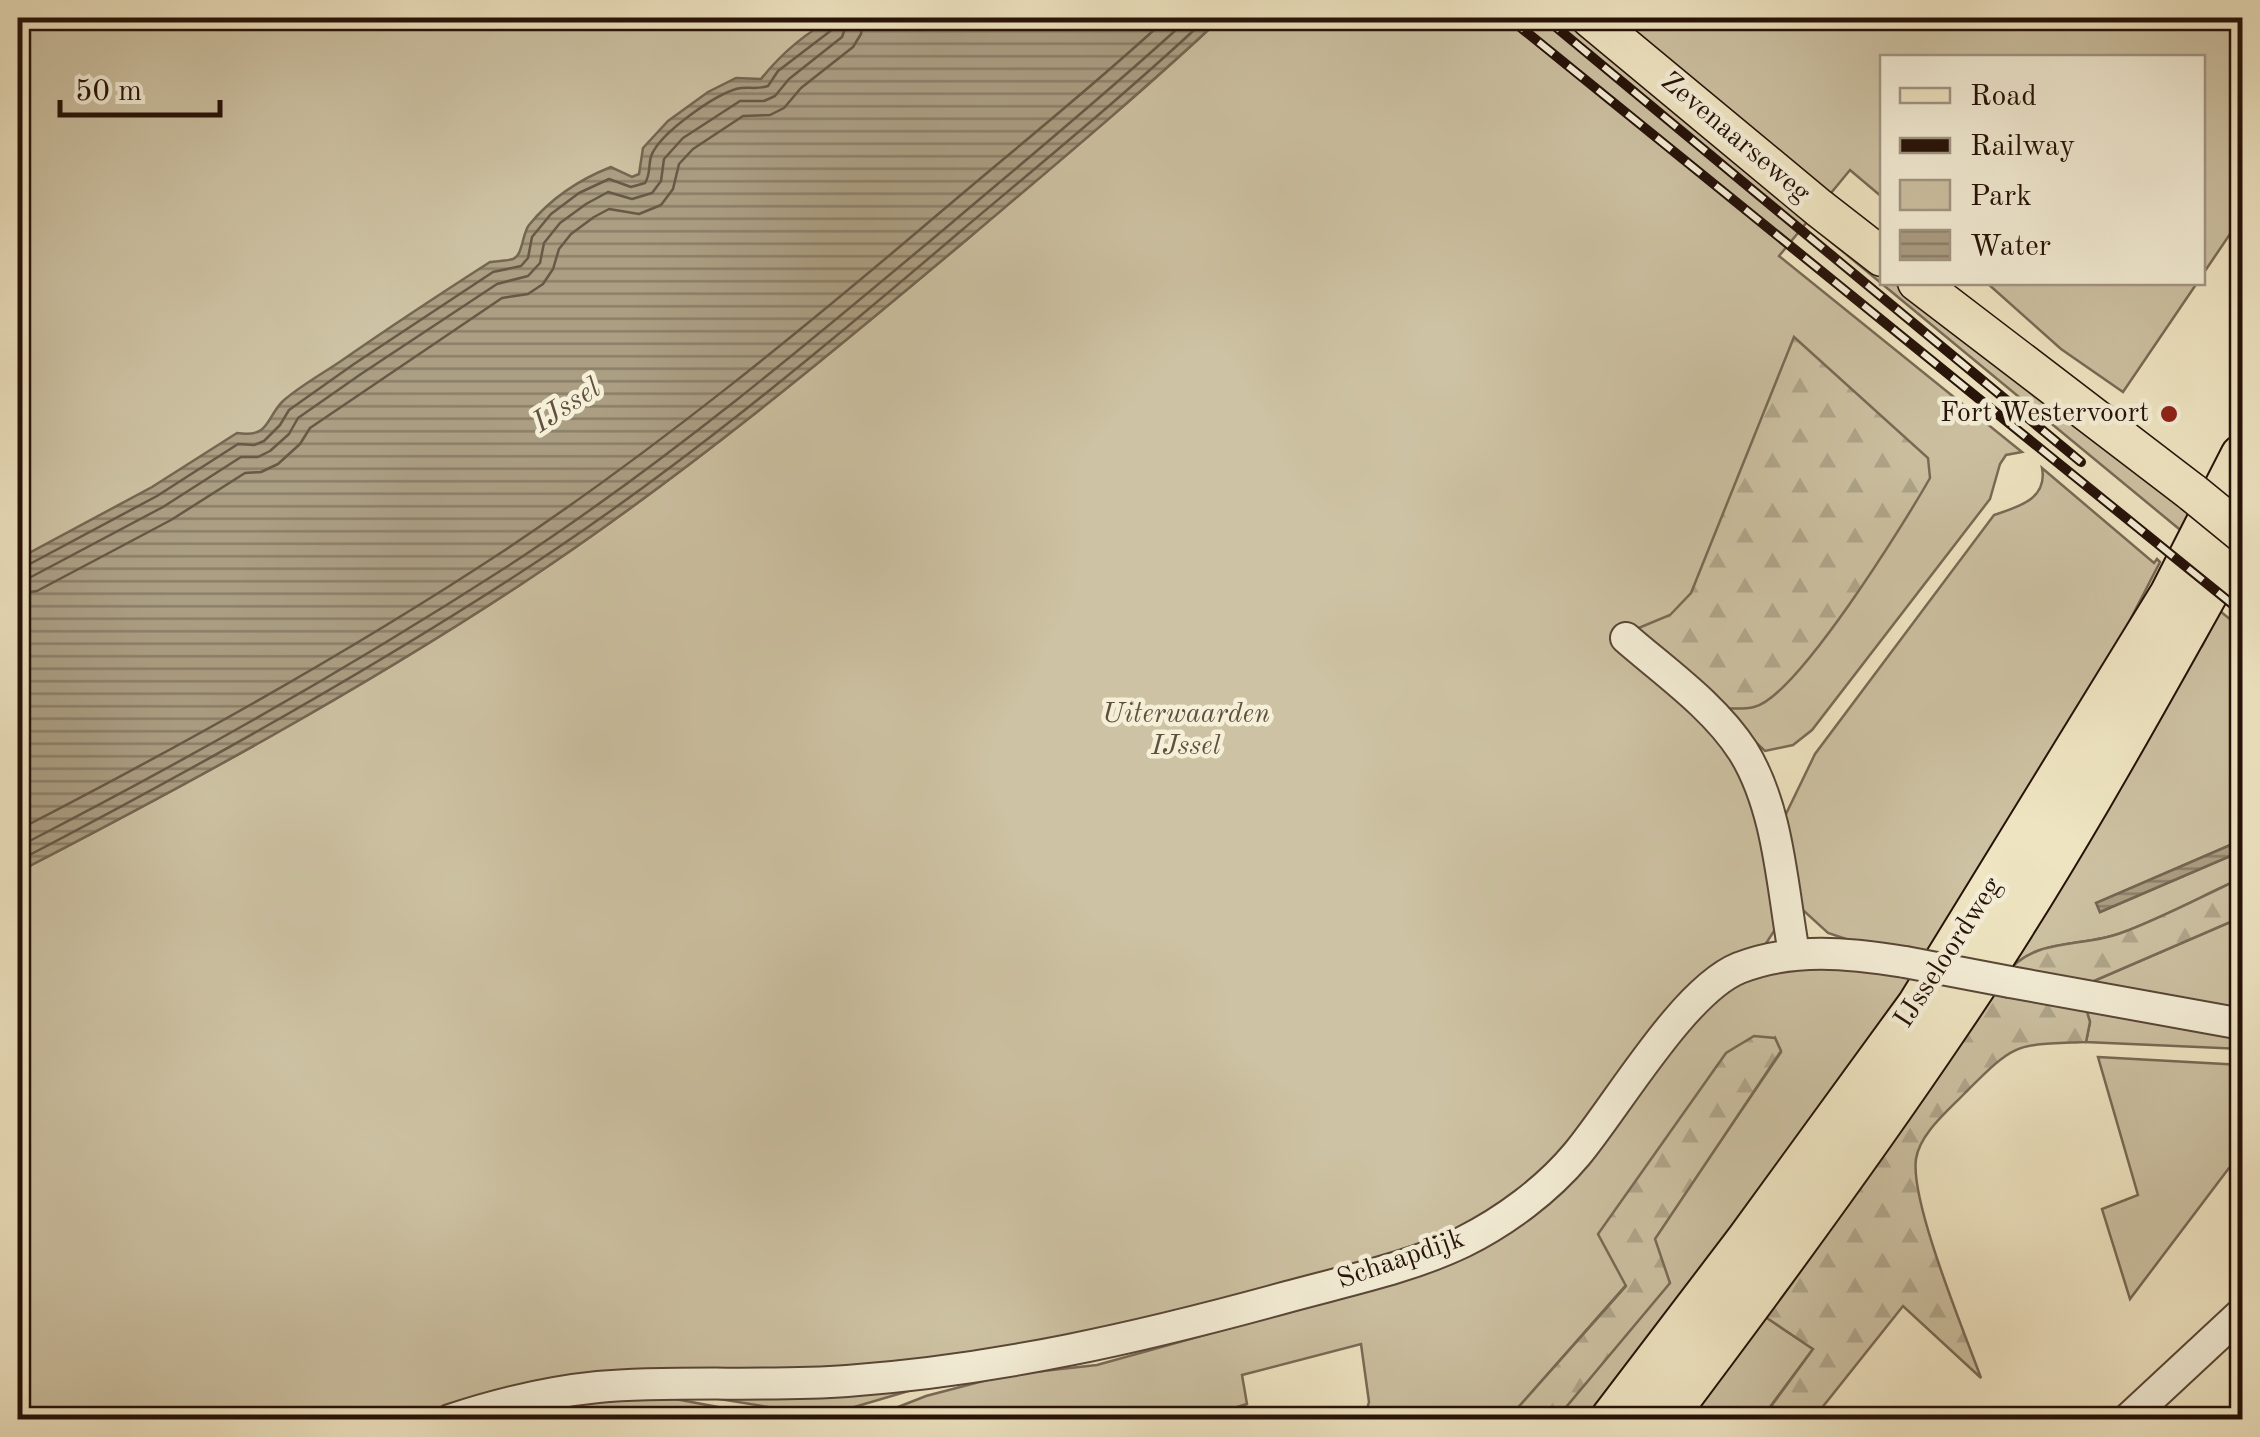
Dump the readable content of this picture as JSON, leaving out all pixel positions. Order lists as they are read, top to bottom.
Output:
{
  "streets": {
    "highway": ["IJsseloordweg"],
    "main road": ["Zevenaarseweg"],
    "street": ["Schaapdijk"]
  },
  "water": ["IJssel"],
  "parks": ["Uiterwaarden IJssel"],
  "places": ["Fort Westervoort"],
  "legend": [
    "Road",
    "Railway",
    "Park",
    "Water"
  ],
  "scale_bar": "50 m"
}
